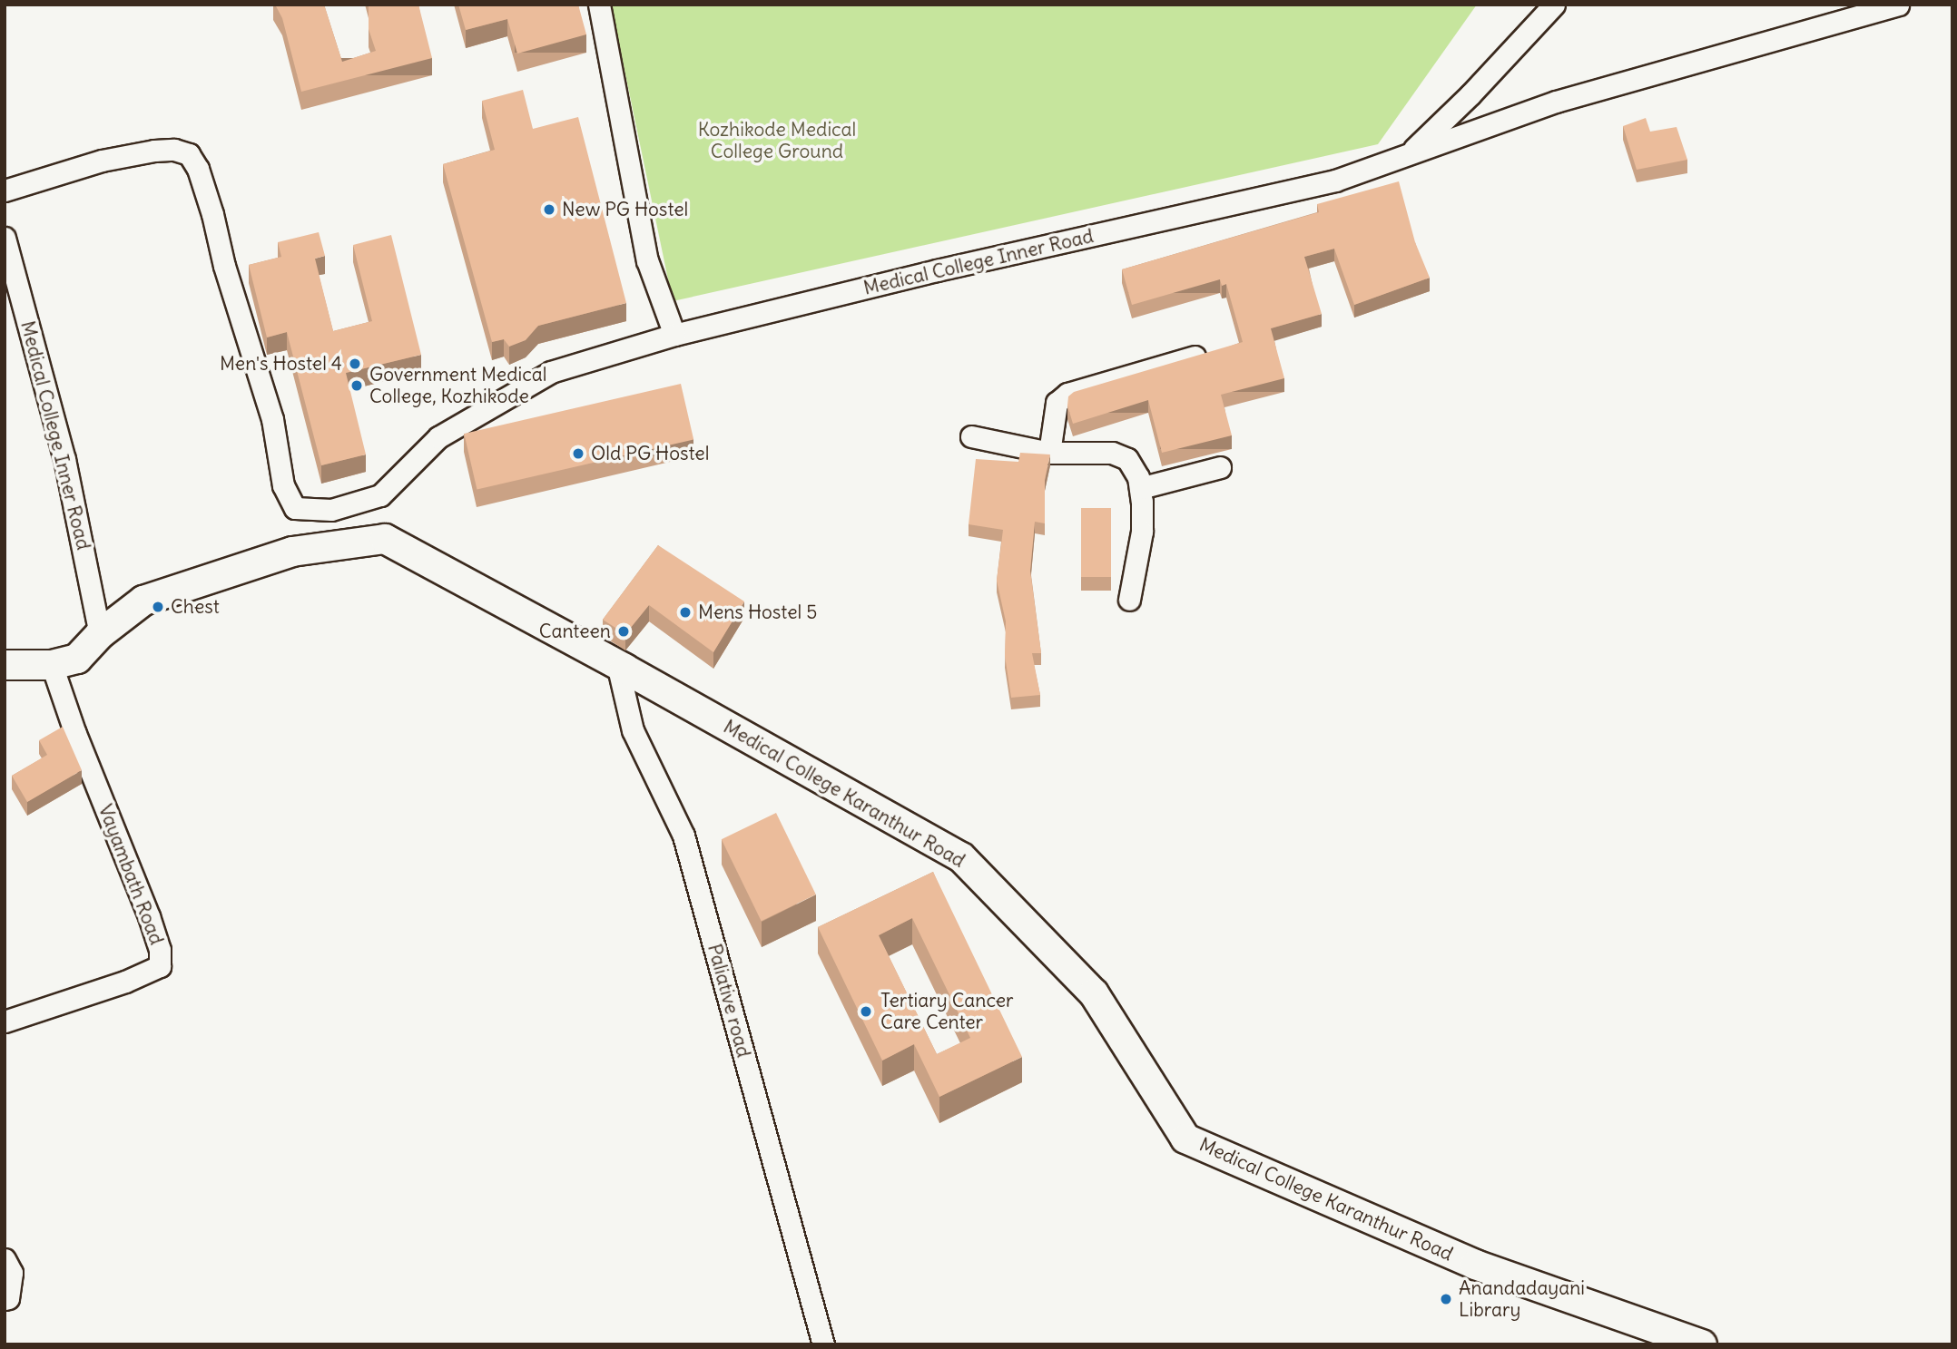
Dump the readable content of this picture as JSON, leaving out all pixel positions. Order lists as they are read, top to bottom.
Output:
{
  "streets": {
    "main road": ["Medical College Karanthur Road"],
    "street": ["Medical College Inner Road", "Vayambath Road", "Paliative road"]
  },
  "crossings": [
    ["Medical College Inner Road", "Medical College Karanthur Road"],
    ["Medical College Karanthur Road", "Vayambath Road"],
    ["Medical College Karanthur Road", "Paliative road"]
  ],
  "parks": ["Kozhikode Medical College Ground"],
  "places": [
    "New PG Hostel",
    "Men's Hostel 4",
    "Government Medical College, Kozhikode",
    "Old PG Hostel",
    "Chest",
    "Mens Hostel 5",
    "Canteen",
    "Tertiary Cancer Care Center",
    "Anandadayani Library"
  ]
}
